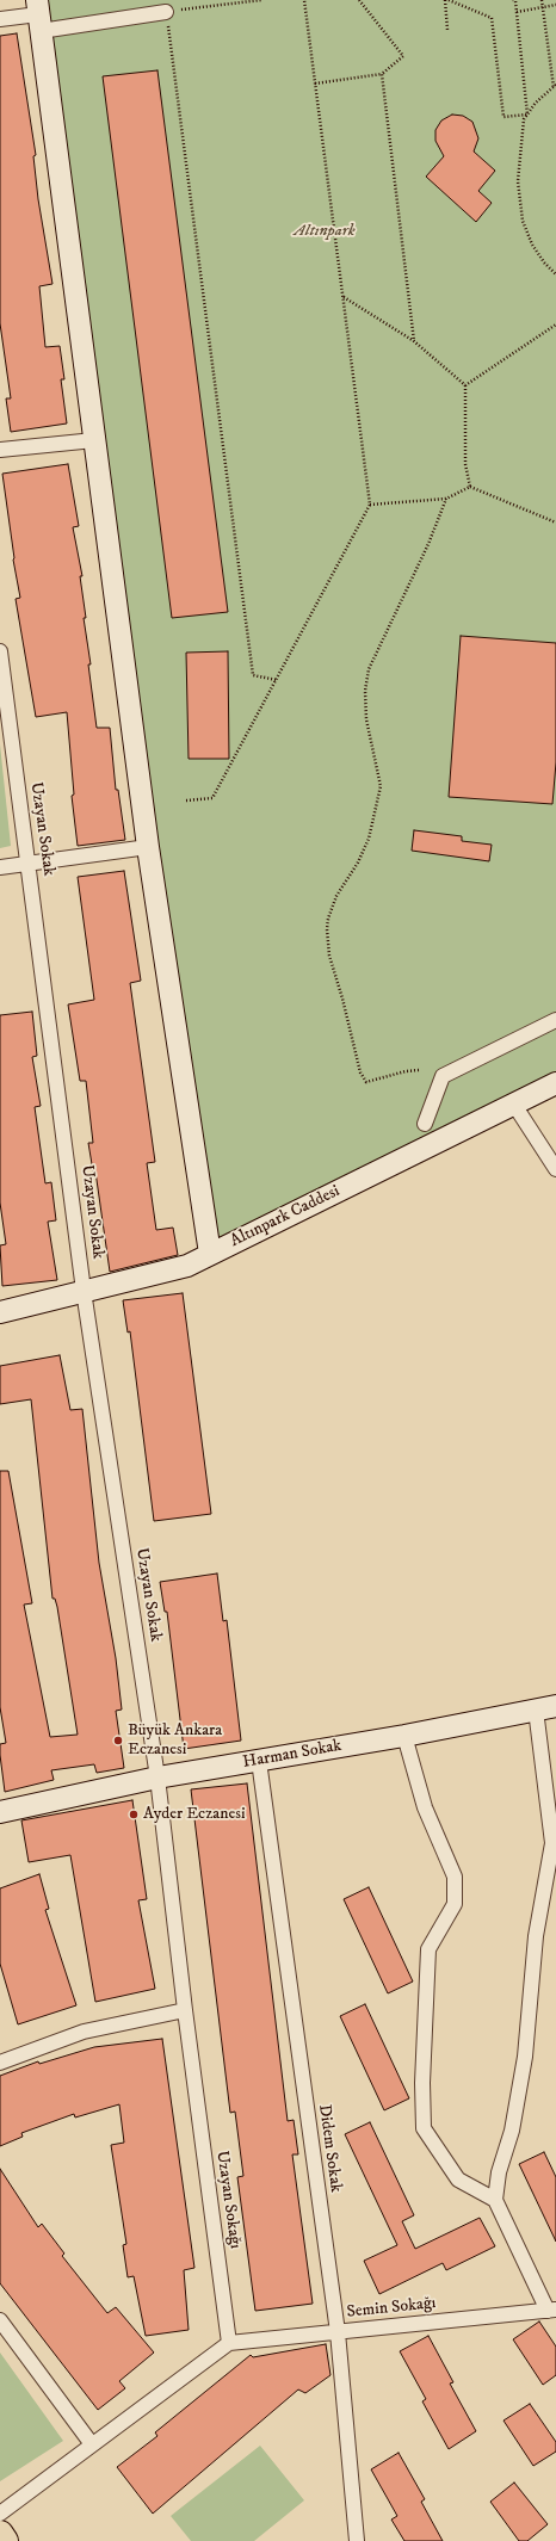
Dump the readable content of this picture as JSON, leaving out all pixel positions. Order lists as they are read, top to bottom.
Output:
{
  "streets": {
    "street": [
      "Uzayan Sokak",
      "Altınpark Caddesi",
      "Harman Sokak",
      "Didem Sokak",
      "Uzayan Sokağı",
      "Semin Sokağı"
    ]
  },
  "crossings": [
    ["Uzayan Sokak", "Altınpark Caddesi"],
    ["Uzayan Sokak", "Harman Sokak"],
    ["Uzayan Sokak", "Uzayan Sokağı"],
    ["Harman Sokak", "Didem Sokak"],
    ["Harman Sokak", "Uzayan Sokağı"],
    ["Didem Sokak", "Semin Sokağı"],
    ["Uzayan Sokağı", "Semin Sokağı"]
  ],
  "parks": ["Altınpark"],
  "places": ["Büyük Ankara Eczanesi", "Ayder Eczanesi"]
}
